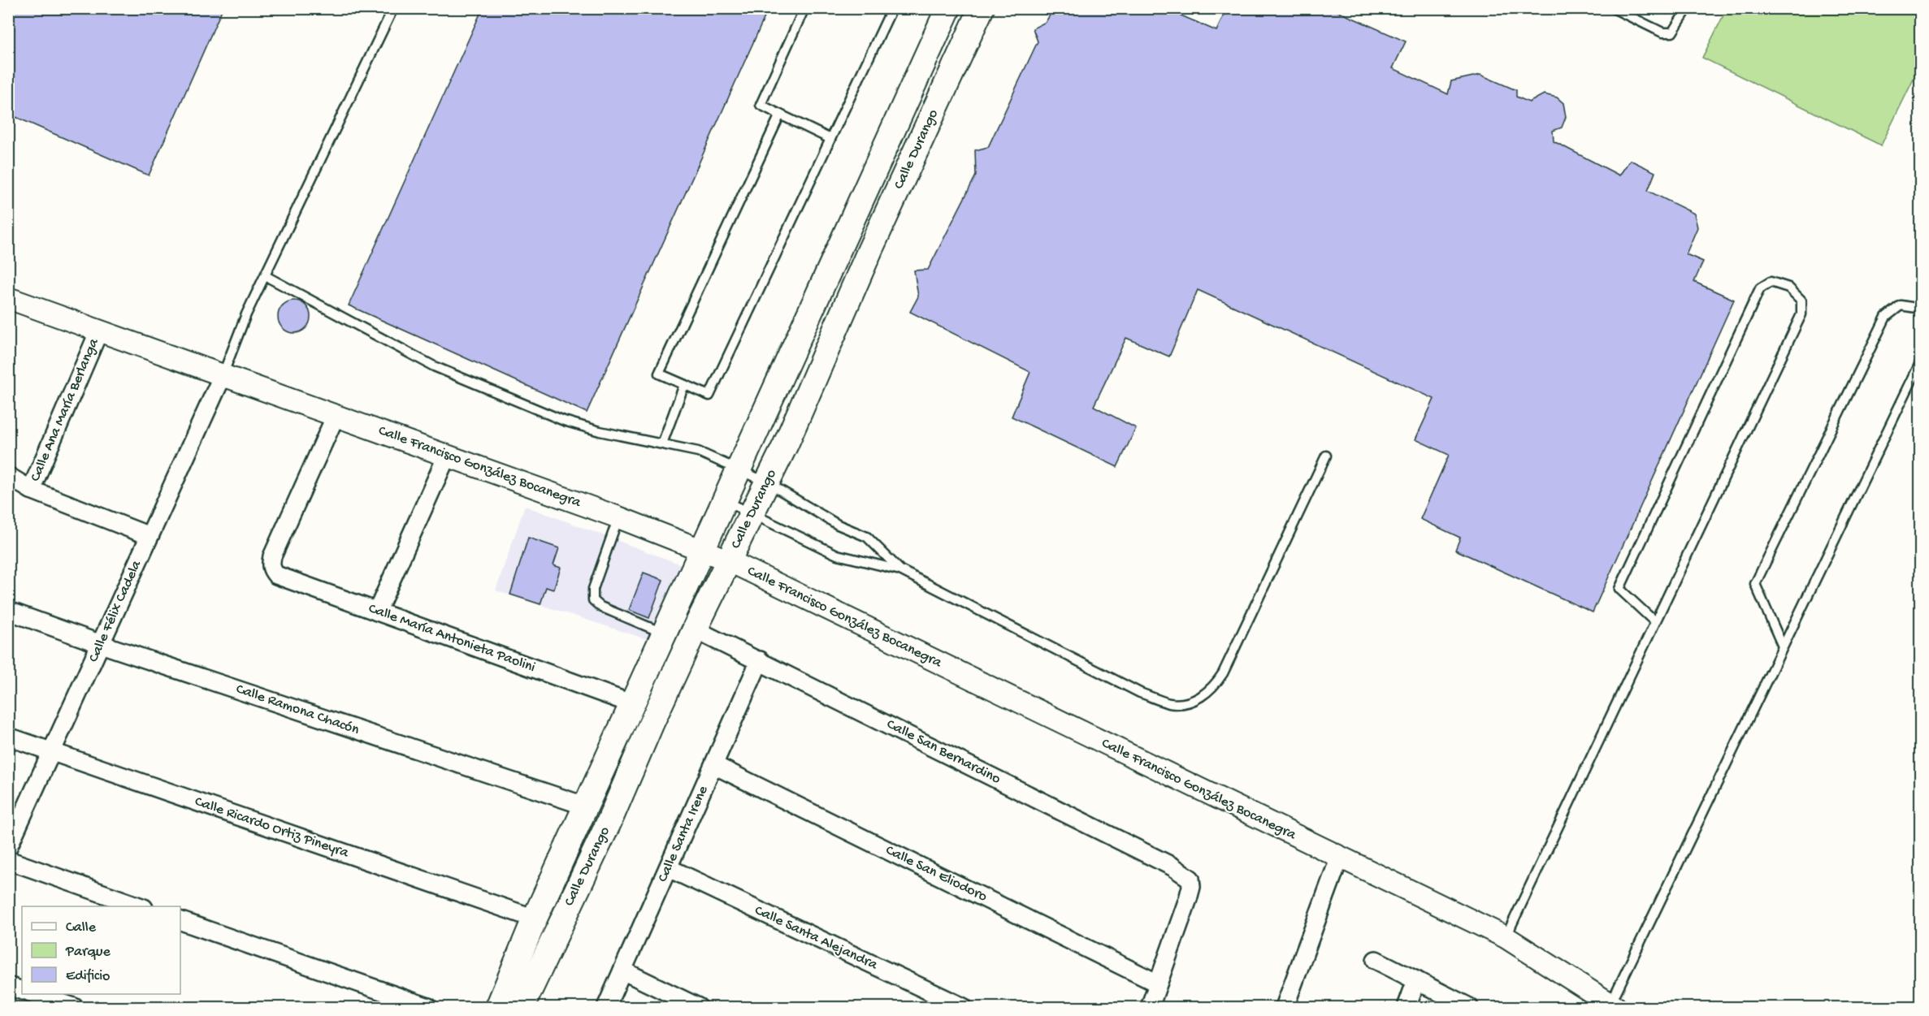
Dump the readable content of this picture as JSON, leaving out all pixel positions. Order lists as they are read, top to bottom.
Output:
{
  "streets": {
    "main road": ["Calle Durango"],
    "street": [
      "Calle Ana María Berlanga",
      "Calle Francisco González Bocanegra",
      "Calle Félix Cadela",
      "Calle María Antonieta Paolini",
      "Calle Ramona Chacón",
      "Calle San Bernardino",
      "Calle Ricardo Ortiz Pineyra",
      "Calle Santa Irene",
      "Calle San Eliodoro",
      "Calle Santa Alejandra"
    ]
  },
  "crossings": [
    ["Calle Durango", "Calle Francisco González Bocanegra"],
    ["Calle Durango", "Calle María Antonieta Paolini"],
    ["Calle Durango", "Calle Ramona Chacón"],
    ["Calle Durango", "Calle San Bernardino"],
    ["Calle Durango", "Calle Ricardo Ortiz Pineyra"],
    ["Calle Ana María Berlanga", "Calle Francisco González Bocanegra"],
    ["Calle Francisco González Bocanegra", "Calle Félix Cadela"],
    ["Calle Francisco González Bocanegra", "Calle María Antonieta Paolini"],
    ["Calle Félix Cadela", "Calle Ramona Chacón"],
    ["Calle Félix Cadela", "Calle Ricardo Ortiz Pineyra"],
    ["Calle San Bernardino", "Calle Santa Irene"],
    ["Calle San Bernardino", "Calle San Eliodoro"],
    ["Calle Santa Irene", "Calle San Eliodoro"],
    ["Calle Santa Irene", "Calle Santa Alejandra"]
  ],
  "legend": ["Calle", "Parque", "Edificio"]
}
